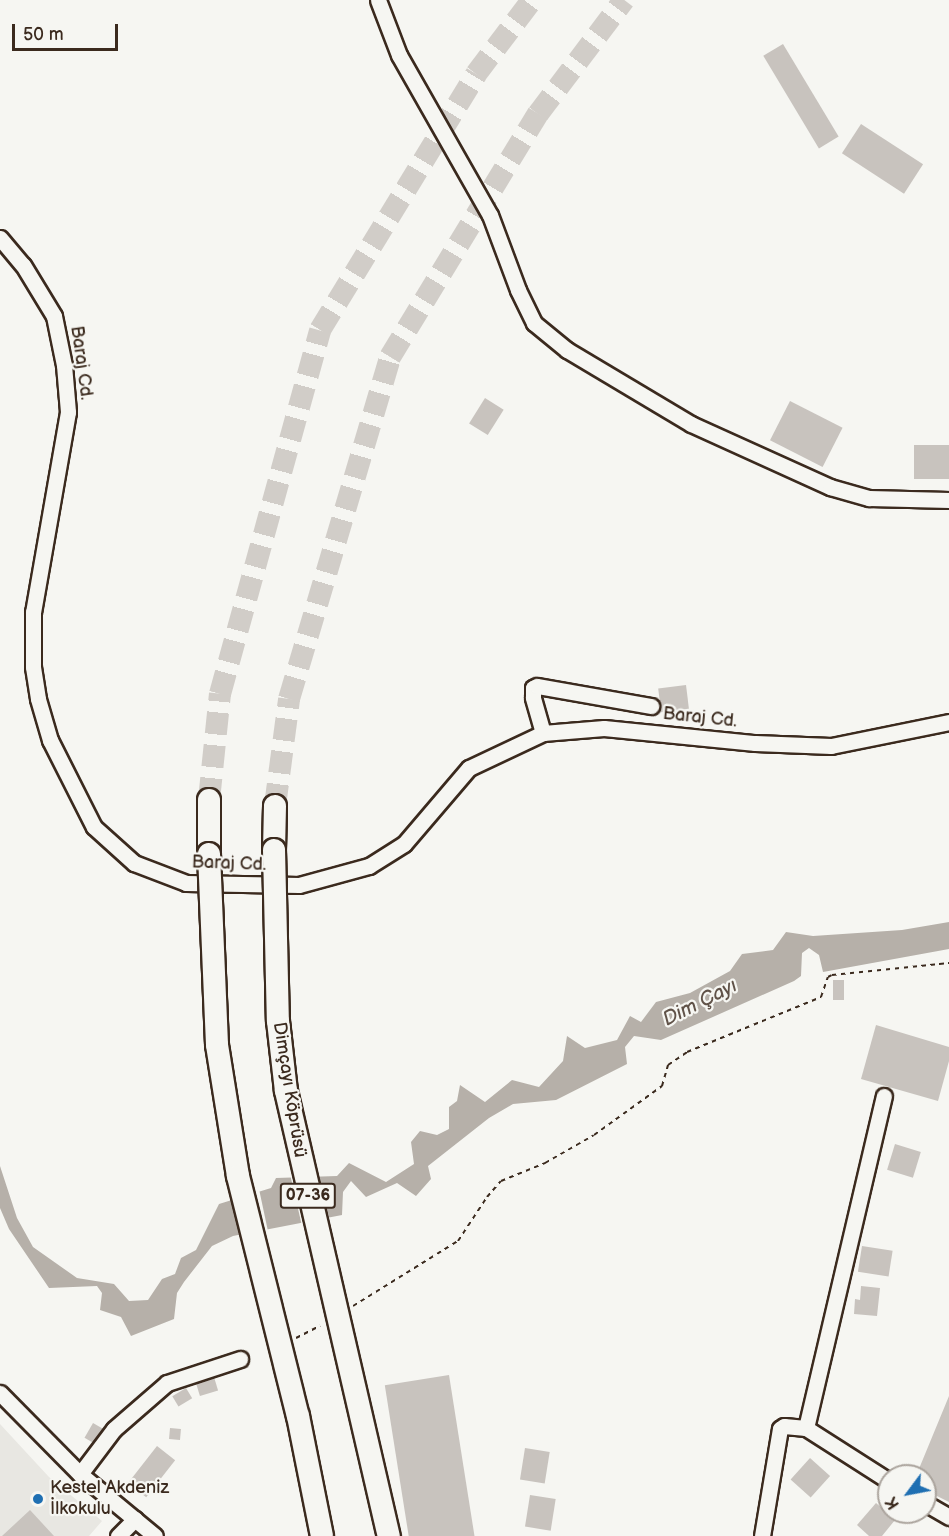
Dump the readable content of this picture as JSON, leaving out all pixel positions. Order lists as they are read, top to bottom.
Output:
{
  "streets": {
    "highway": ["Dimçayı Köprüsü", "07-36"],
    "street": ["Baraj Cd."]
  },
  "water": ["Dim Çayı"],
  "places": ["Kestel Akdeniz İlkokulu"],
  "scale_bar": "50 m",
  "north": "bottom left"
}
